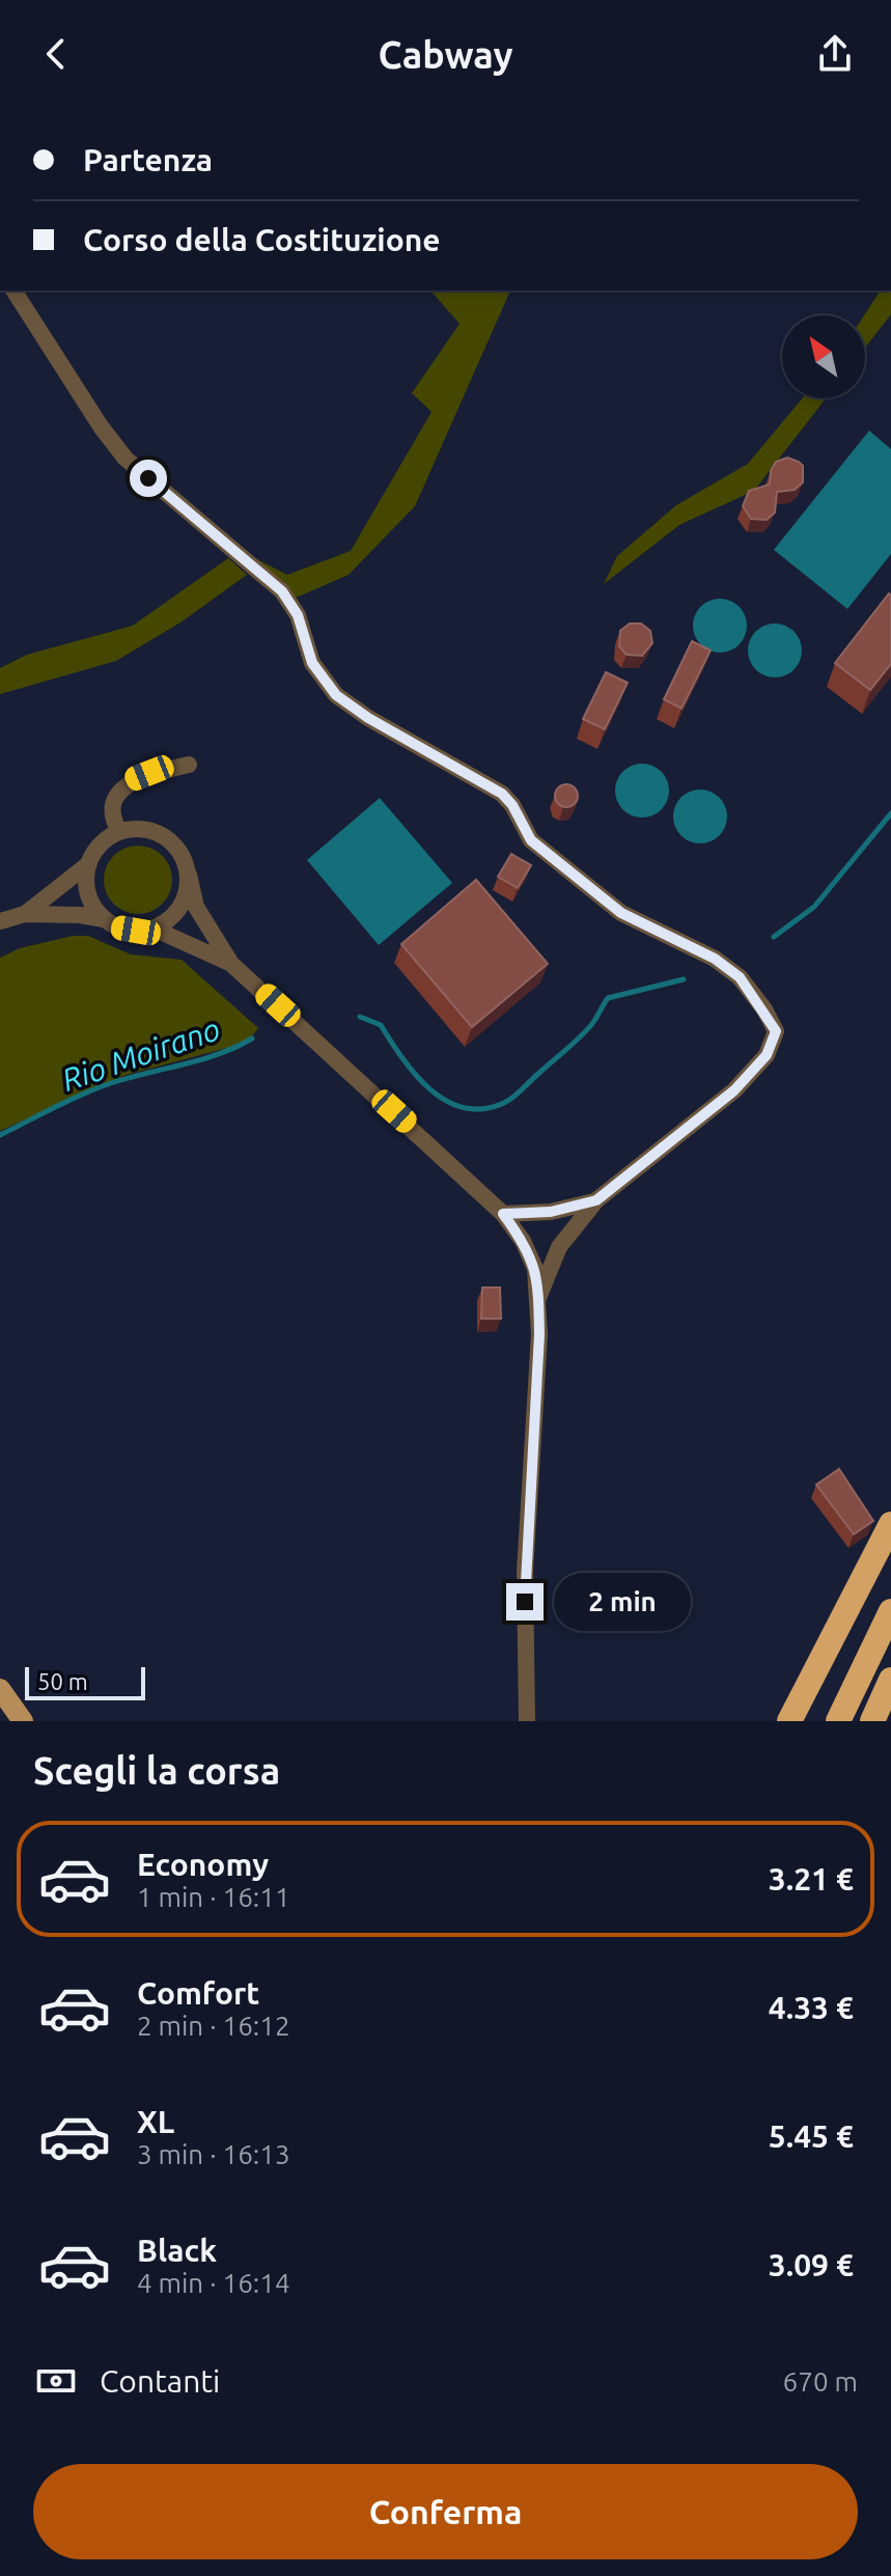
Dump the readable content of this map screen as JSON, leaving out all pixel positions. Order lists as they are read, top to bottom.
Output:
{
  "water": ["Rio Moirano"],
  "scale_bar": "50 m",
  "north": "top left",
  "page": {
    "header": "Cabway",
    "banner": ["Partenza", "Corso della Costituzione"],
    "bubble": "2 min",
    "scale": "50 m",
    "heading": "Scegli la corsa",
    "list": [
      {
        "name": "Economy",
        "note": "1 min · 16:11",
        "value": "3.21 €"
      },
      {
        "name": "Comfort",
        "note": "2 min · 16:12",
        "value": "4.33 €"
      },
      {
        "name": "XL",
        "note": "3 min · 16:13",
        "value": "5.45 €"
      },
      {
        "name": "Black",
        "note": "4 min · 16:14",
        "value": "3.09 €"
      }
    ],
    "pay": ["Contanti", "670 m"],
    "buttons": "Conferma"
  }
}
